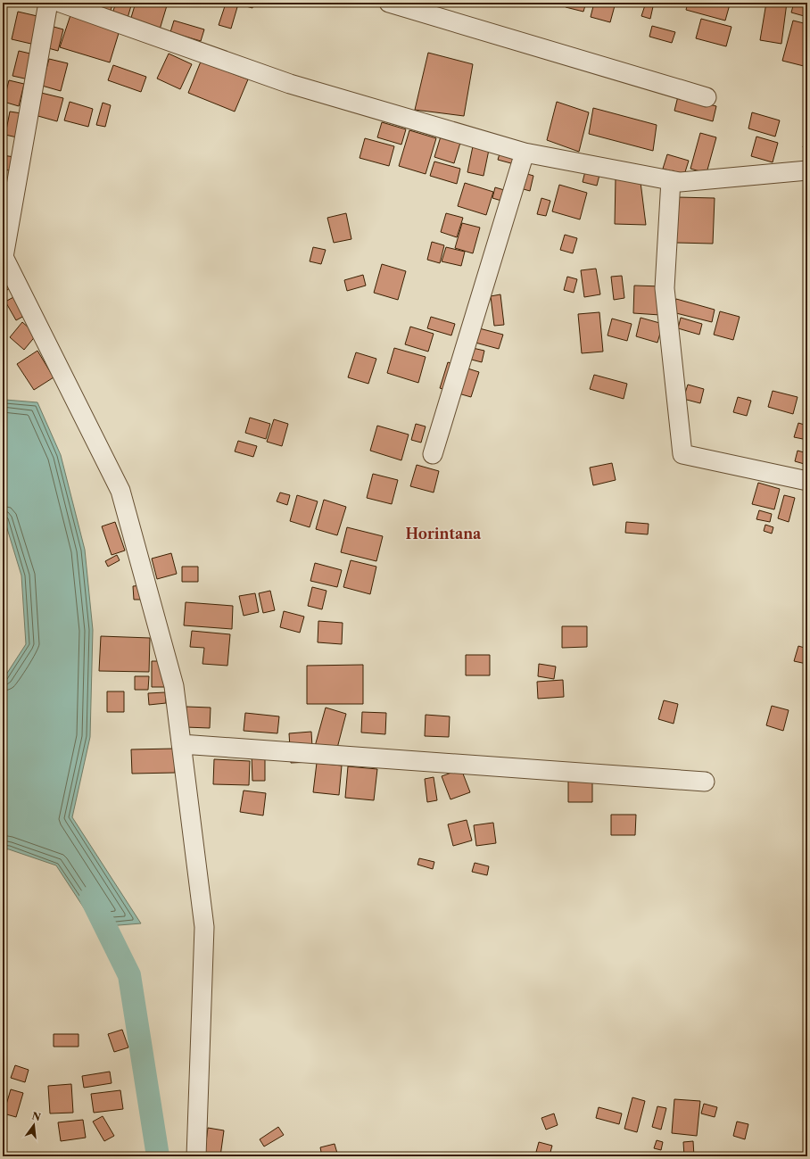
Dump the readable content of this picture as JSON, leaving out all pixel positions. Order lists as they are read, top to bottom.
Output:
{
  "districts": ["Horintana"],
  "north": "top"
}
